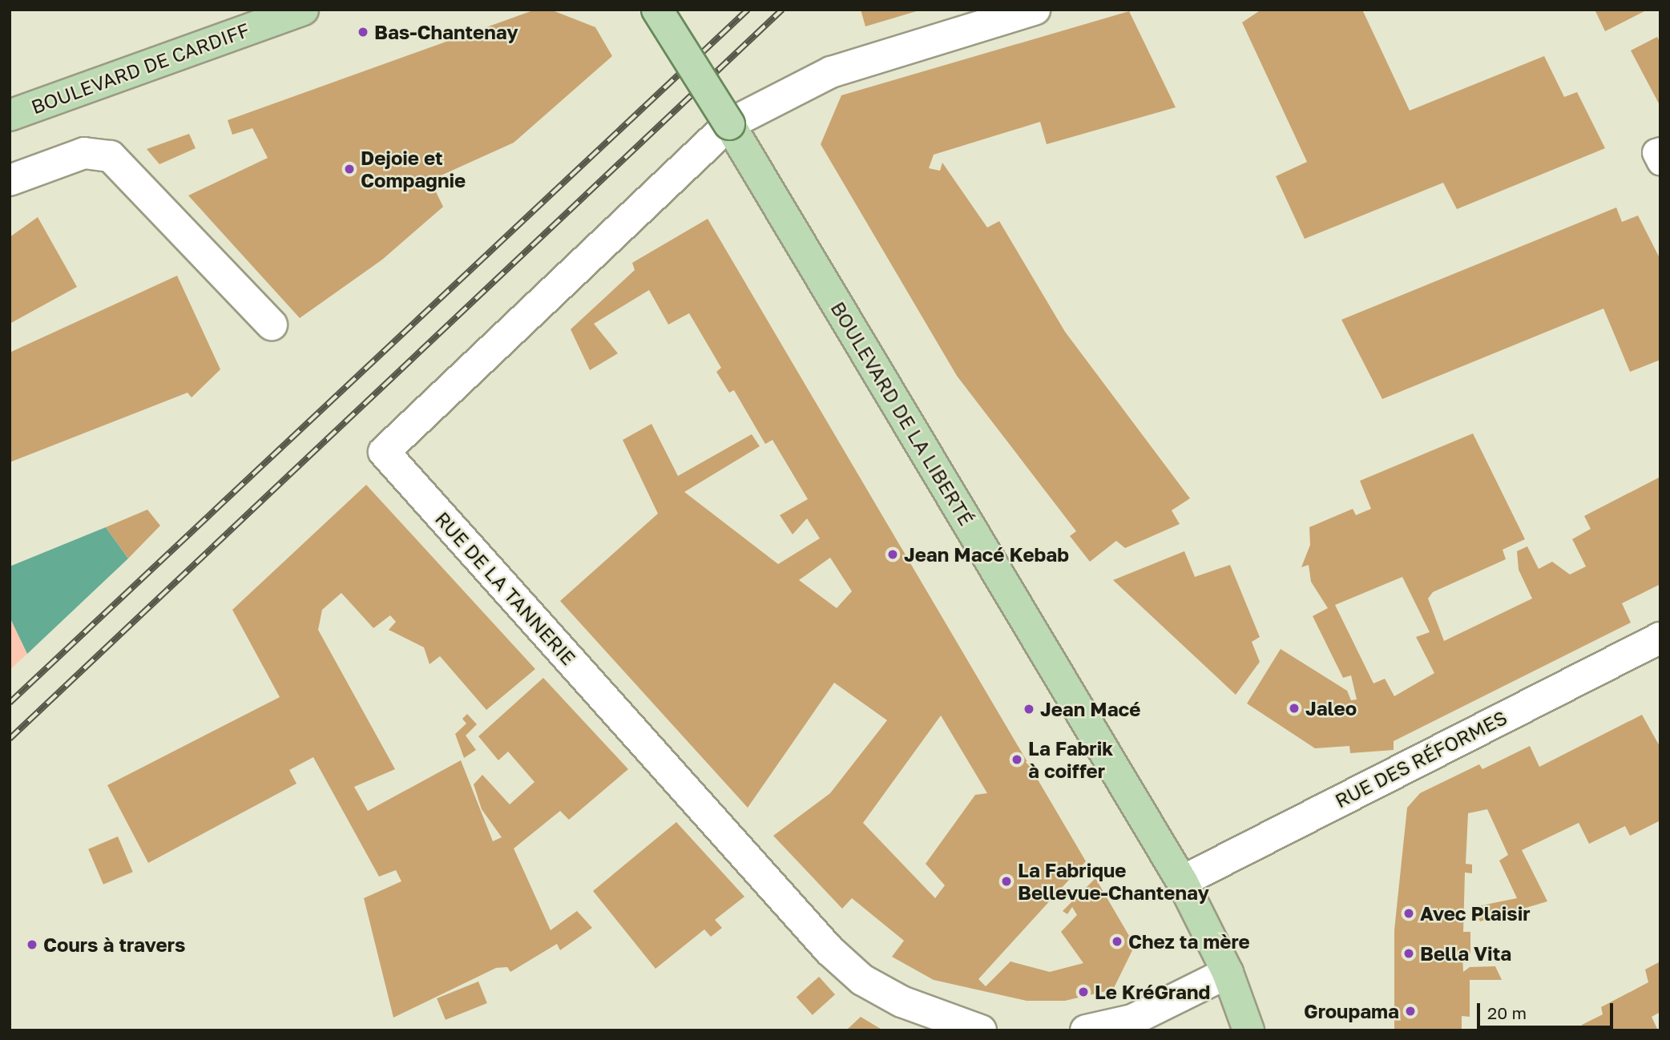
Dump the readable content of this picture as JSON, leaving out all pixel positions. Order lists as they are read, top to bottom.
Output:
{
  "streets": {
    "main road": ["BOULEVARD DE CARDIFF", "BOULEVARD DE LA LIBERTÉ"],
    "street": ["RUE DE LA TANNERIE", "RUE DES RÉFORMES"]
  },
  "crossings": [
    ["BOULEVARD DE LA LIBERTÉ", "RUE DE LA TANNERIE"],
    ["BOULEVARD DE LA LIBERTÉ", "RUE DES RÉFORMES"]
  ],
  "places": [
    "Bas-Chantenay",
    "Dejoie et Compagnie",
    "Jean Macé Kebab",
    "Jaleo",
    "Jean Macé",
    "La Fabrik à coiffer",
    "La Fabrique Bellevue-Chantenay",
    "Avec Plaisir",
    "Chez ta mère",
    "Cours à travers",
    "Bella Vita",
    "Le KréGrand",
    "Groupama"
  ],
  "scale_bar": "20 m"
}
